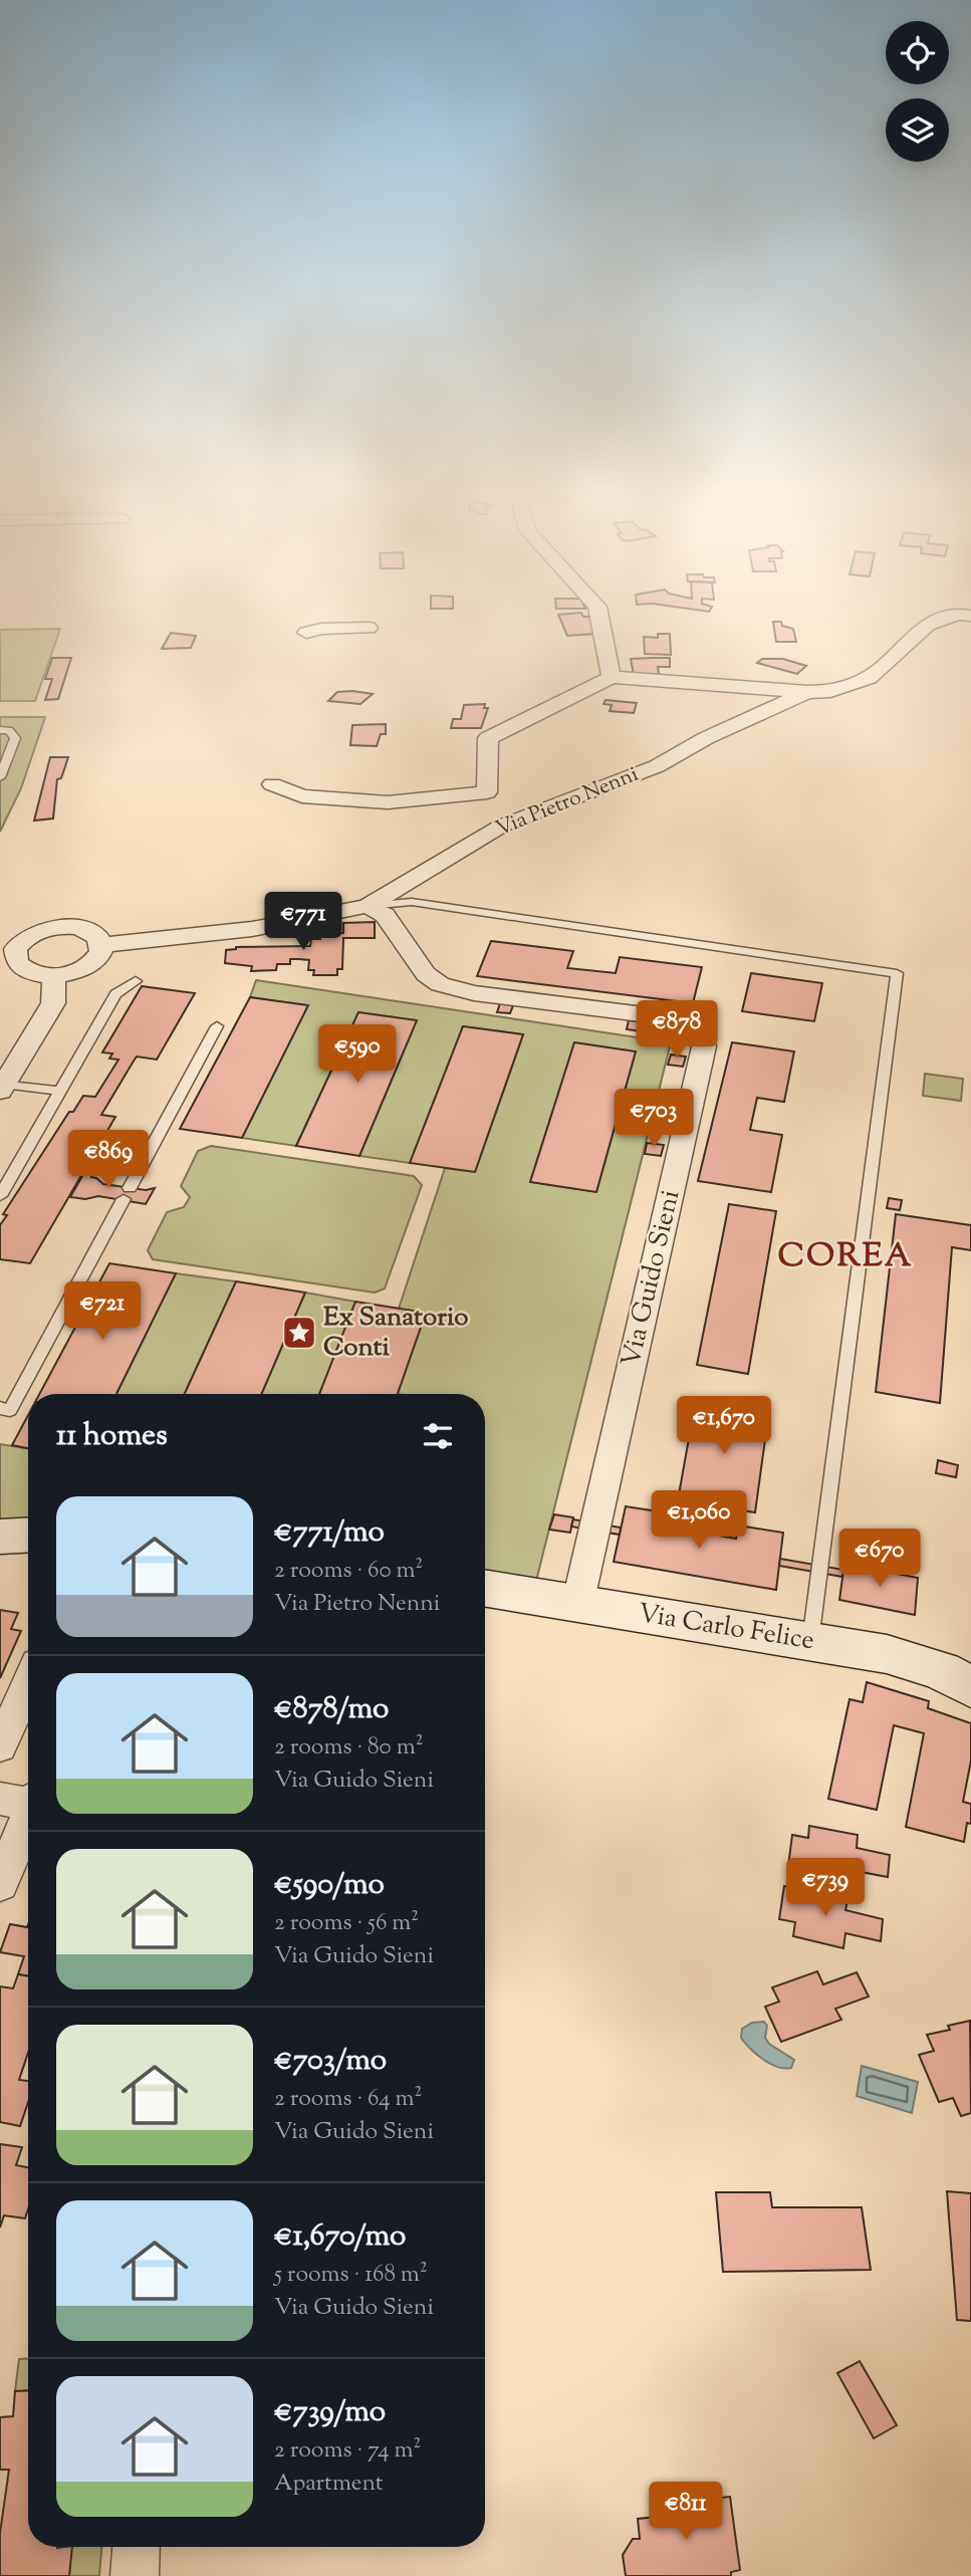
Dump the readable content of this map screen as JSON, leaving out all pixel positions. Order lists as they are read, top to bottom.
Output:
{
  "streets": {
    "main road": ["Via Carlo Felice"],
    "street": ["Via Pietro Nenni", "Via Guido Sieni"]
  },
  "crossings": [
    ["Via Pietro Nenni", "Via Guido Sieni"],
    ["Via Guido Sieni", "Via Carlo Felice"]
  ],
  "districts": ["COREA"],
  "places": {
    "place": ["Ex Sanatorio Conti"]
  },
  "page": {
    "price": [
      "€771",
      "€878",
      "€590",
      "€703",
      "€869",
      "€721",
      "€1,670",
      "€1,060",
      "€670",
      "€739",
      "€811"
    ],
    "heading": "11 homes",
    "list": [
      {
        "name": "€771/mo",
        "note": "2 rooms · 60 m² · Via Pietro Nenni"
      },
      {
        "name": "€878/mo",
        "note": "2 rooms · 80 m² · Via Guido Sieni"
      },
      {
        "name": "€590/mo",
        "note": "2 rooms · 56 m² · Via Guido Sieni"
      },
      {
        "name": "€703/mo",
        "note": "2 rooms · 64 m² · Via Guido Sieni"
      },
      {
        "name": "€1,670/mo",
        "note": "5 rooms · 168 m² · Via Guido Sieni"
      },
      {
        "name": "€739/mo",
        "note": "2 rooms · 74 m² · Apartment"
      }
    ]
  }
}
